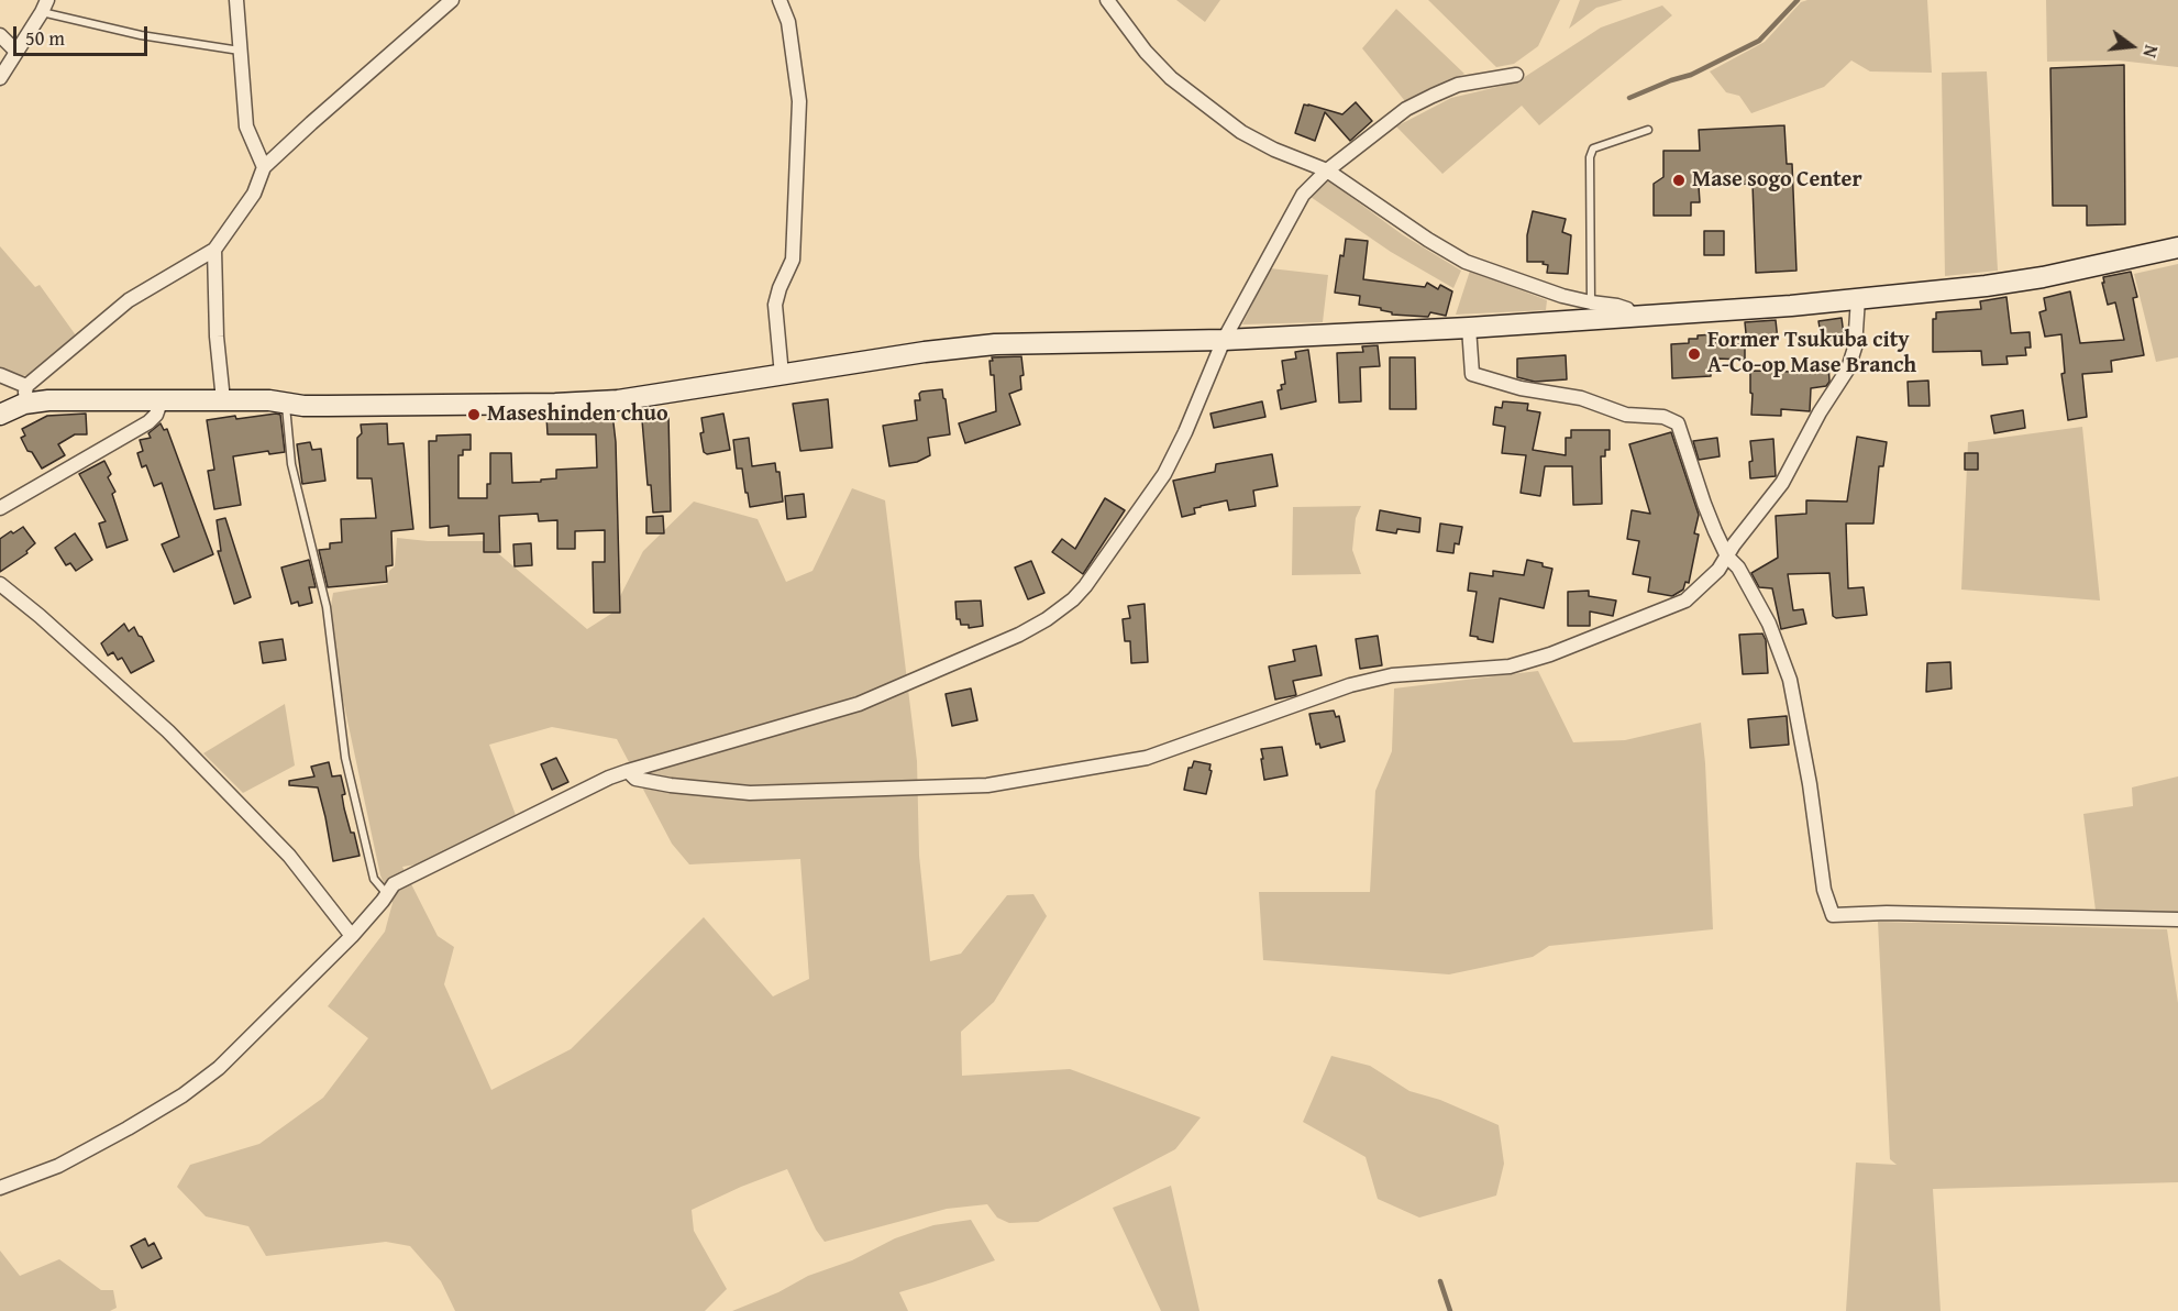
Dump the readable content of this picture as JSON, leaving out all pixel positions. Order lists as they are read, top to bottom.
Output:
{
  "places": ["Mase sogo Center", "Former Tsukuba city A-Co-op Mase Branch", "Maseshinden chuo"],
  "scale_bar": "50 m",
  "north": "right"
}
